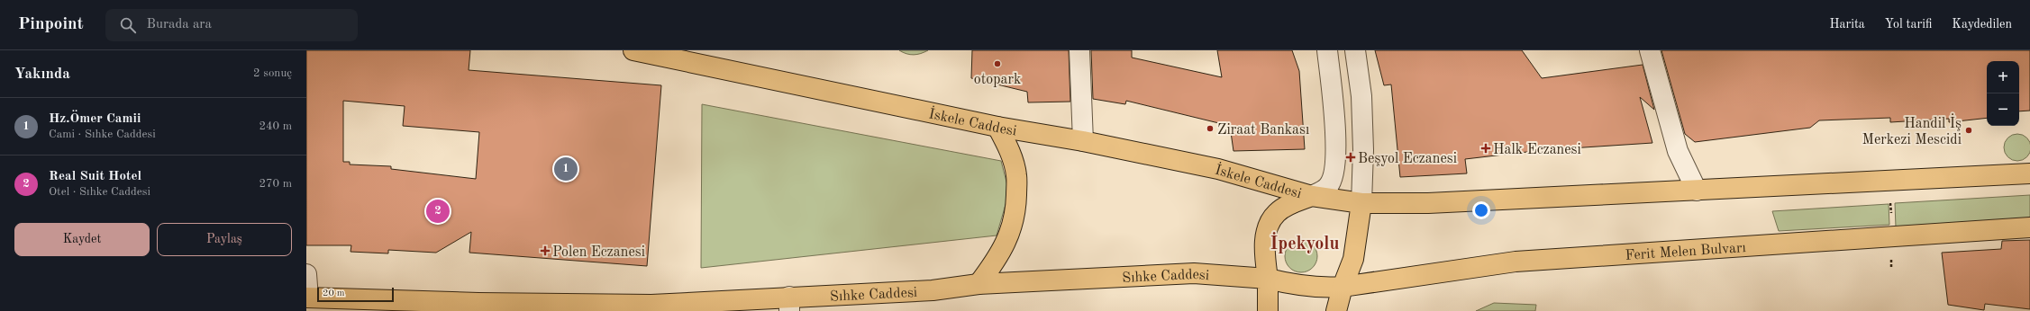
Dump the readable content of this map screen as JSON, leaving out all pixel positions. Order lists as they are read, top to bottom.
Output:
{
  "streets": {
    "main road": ["İskele Caddesi", "Ferit Melen Bulvarı", "Sıhke Caddesi"]
  },
  "crossings": [
    ["İskele Caddesi", "Ferit Melen Bulvarı"],
    ["İskele Caddesi", "Sıhke Caddesi"],
    ["Ferit Melen Bulvarı", "Sıhke Caddesi"]
  ],
  "districts": ["İpekyolu"],
  "places": {
    "other": ["otopark", "Ziraat Bankası", "Handil İş Merkezi Mescidi"],
    "health": ["Halk Eczanesi", "Beşyol Eczanesi", "Polen Eczanesi"]
  },
  "scale_bar": "20 m",
  "page": {
    "header": "Pinpoint",
    "search": "Burada ara",
    "nav": ["Harita", "Yol tarifi", "Kaydedilen"],
    "heading": ["Yakında", "2 sonuç"],
    "map_buttons": ["+", "−"],
    "list": [
      {
        "mark": "1",
        "name": "Hz.Ömer Camii",
        "note": "Cami · Sıhke Caddesi",
        "value": "240 m"
      },
      {
        "mark": "2",
        "name": "Real Suit Hotel",
        "note": "Otel · Sıhke Caddesi",
        "value": "270 m"
      }
    ],
    "pins": ["1", "2"],
    "buttons": ["Kaydet", "Paylaş"],
    "scale": "20 m"
  }
}
